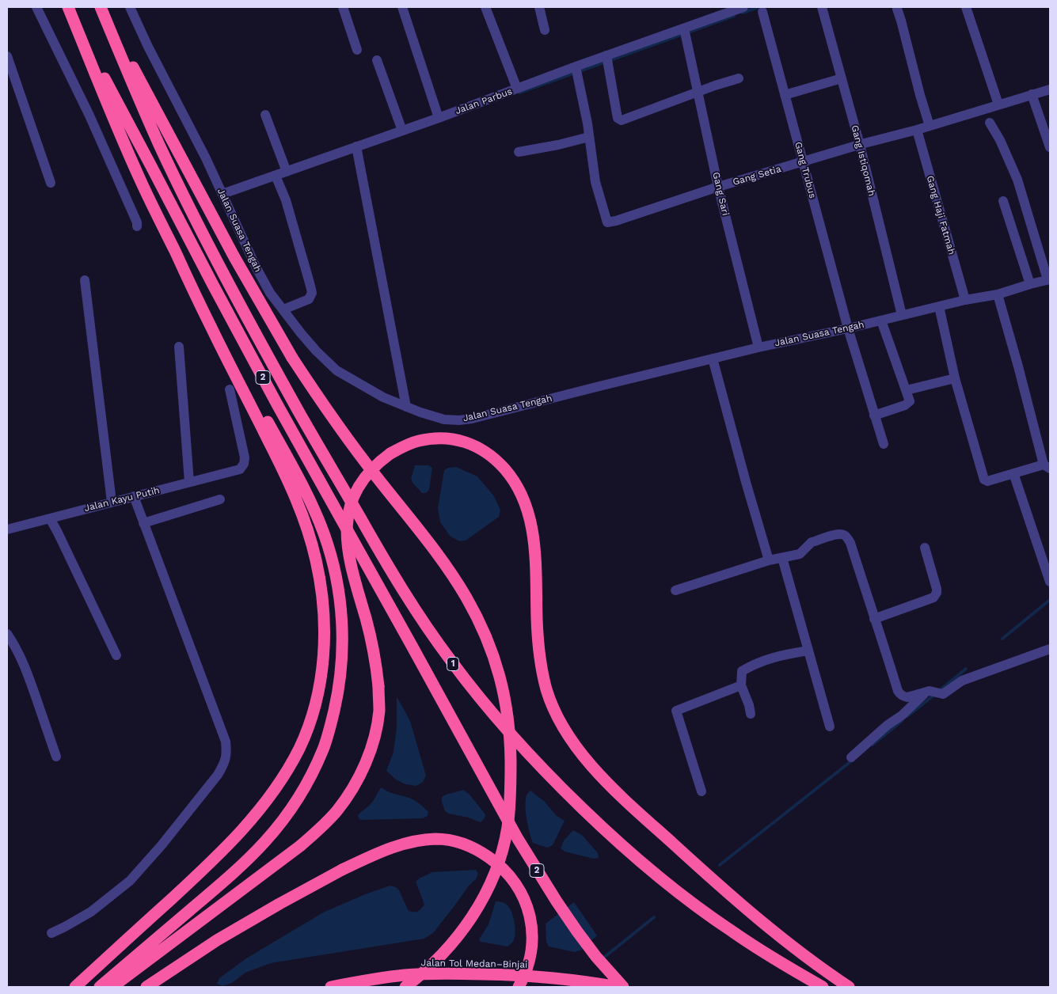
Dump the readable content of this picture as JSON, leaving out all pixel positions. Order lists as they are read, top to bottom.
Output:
{
  "streets": {
    "highway": ["2", "1", "Jalan Tol Medan–Binjai"],
    "street": [
      "Jalan Parbus",
      "Gang Istiqomah",
      "Gang Trubus",
      "Gang Setia",
      "Gang Sari",
      "Gang Haji Fatmah",
      "Jalan Suasa Tengah",
      "Jalan Kayu Putih"
    ]
  },
  "crossings": [
    ["Jalan Parbus", "Gang Setia"],
    ["Jalan Parbus", "Gang Sari"],
    ["Jalan Parbus", "Jalan Suasa Tengah"],
    ["Gang Istiqomah", "Gang Setia"],
    ["Gang Istiqomah", "Jalan Suasa Tengah"],
    ["Gang Trubus", "Gang Setia"],
    ["Gang Trubus", "Jalan Suasa Tengah"],
    ["Gang Setia", "Gang Sari"],
    ["Gang Setia", "Gang Haji Fatmah"],
    ["Gang Sari", "Jalan Suasa Tengah"],
    ["Gang Haji Fatmah", "Jalan Suasa Tengah"]
  ]
}
